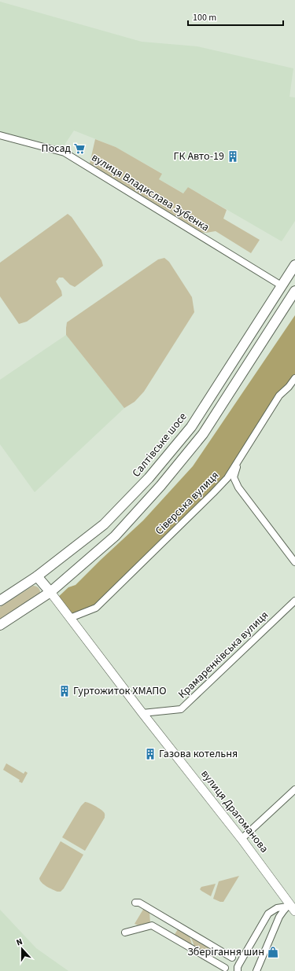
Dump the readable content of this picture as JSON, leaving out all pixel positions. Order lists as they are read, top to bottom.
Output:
{
  "streets": {
    "main road": ["Салтівське шосе"],
    "street": [
      "вулиця Владислава Зубенка",
      "Сіверська вулиця",
      "Крамаренківська вулиця",
      "вулиця Драгоманова"
    ]
  },
  "crossings": [
    ["вулиця Владислава Зубенка", "Салтівське шосе"],
    ["Сіверська вулиця", "вулиця Драгоманова"],
    ["Крамаренківська вулиця", "вулиця Драгоманова"]
  ],
  "places": {
    "supermarket": ["Посад"],
    "building": ["ГК Авто-19", "Гуртожиток ХМАПО", "Газова котельня"],
    "shop": ["Зберігання шин"]
  },
  "scale_bar": "100 m",
  "north": "top"
}
